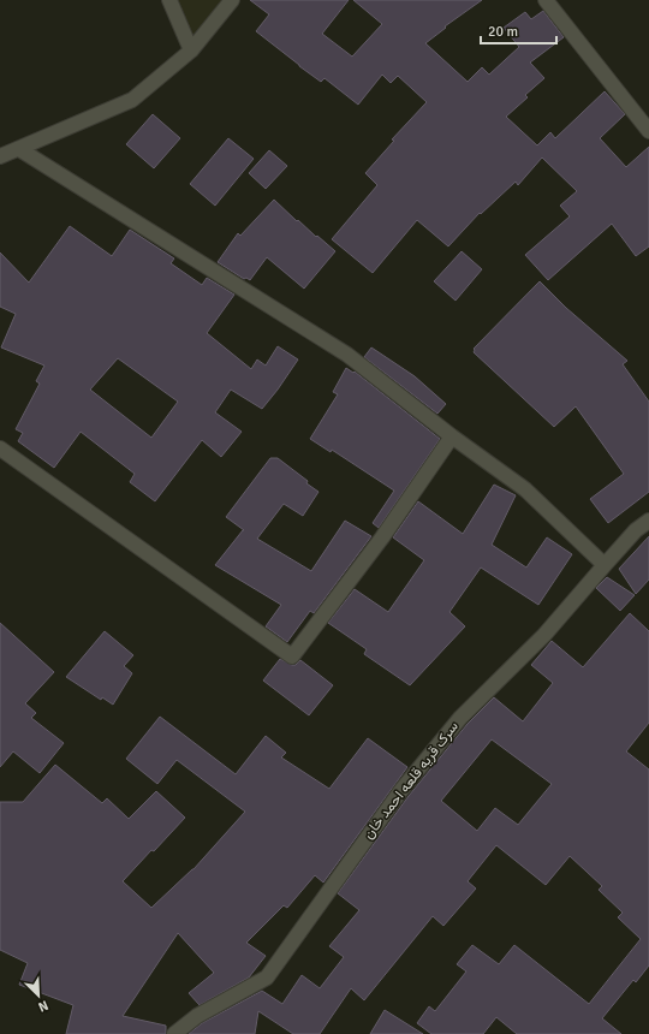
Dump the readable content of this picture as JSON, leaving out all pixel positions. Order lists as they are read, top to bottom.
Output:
{
  "streets": {
    "street": ["سرک قریه قلعه احمد خان"]
  },
  "scale_bar": "20 m",
  "north": "bottom right"
}
